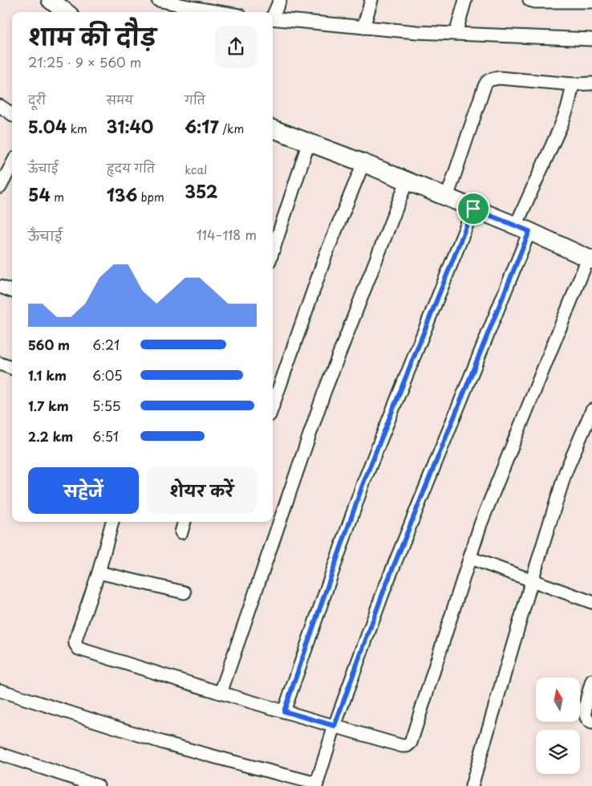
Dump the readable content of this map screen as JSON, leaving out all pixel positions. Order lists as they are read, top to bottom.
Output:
{
  "north": "top",
  "page": {
    "heading": ["शाम की दौड़", "21:25 · 9 × 560 m"],
    "stats": [
      ["दूरी", "5.04 km"],
      ["समय", "31:40"],
      ["गति", "6:17 /km"],
      ["ऊँचाई", "54 m"],
      ["हृदय गति", "136 bpm"],
      ["kcal", "352"]
    ],
    "chart": ["ऊँचाई", "114–118 m"],
    "list": [
      {
        "name": "560 m",
        "note": "6:21"
      },
      {
        "name": "1.1 km",
        "note": "6:05"
      },
      {
        "name": "1.7 km",
        "note": "5:55"
      },
      {
        "name": "2.2 km",
        "note": "6:51"
      }
    ],
    "buttons": ["सहेजें", "शेयर करें"]
  }
}
